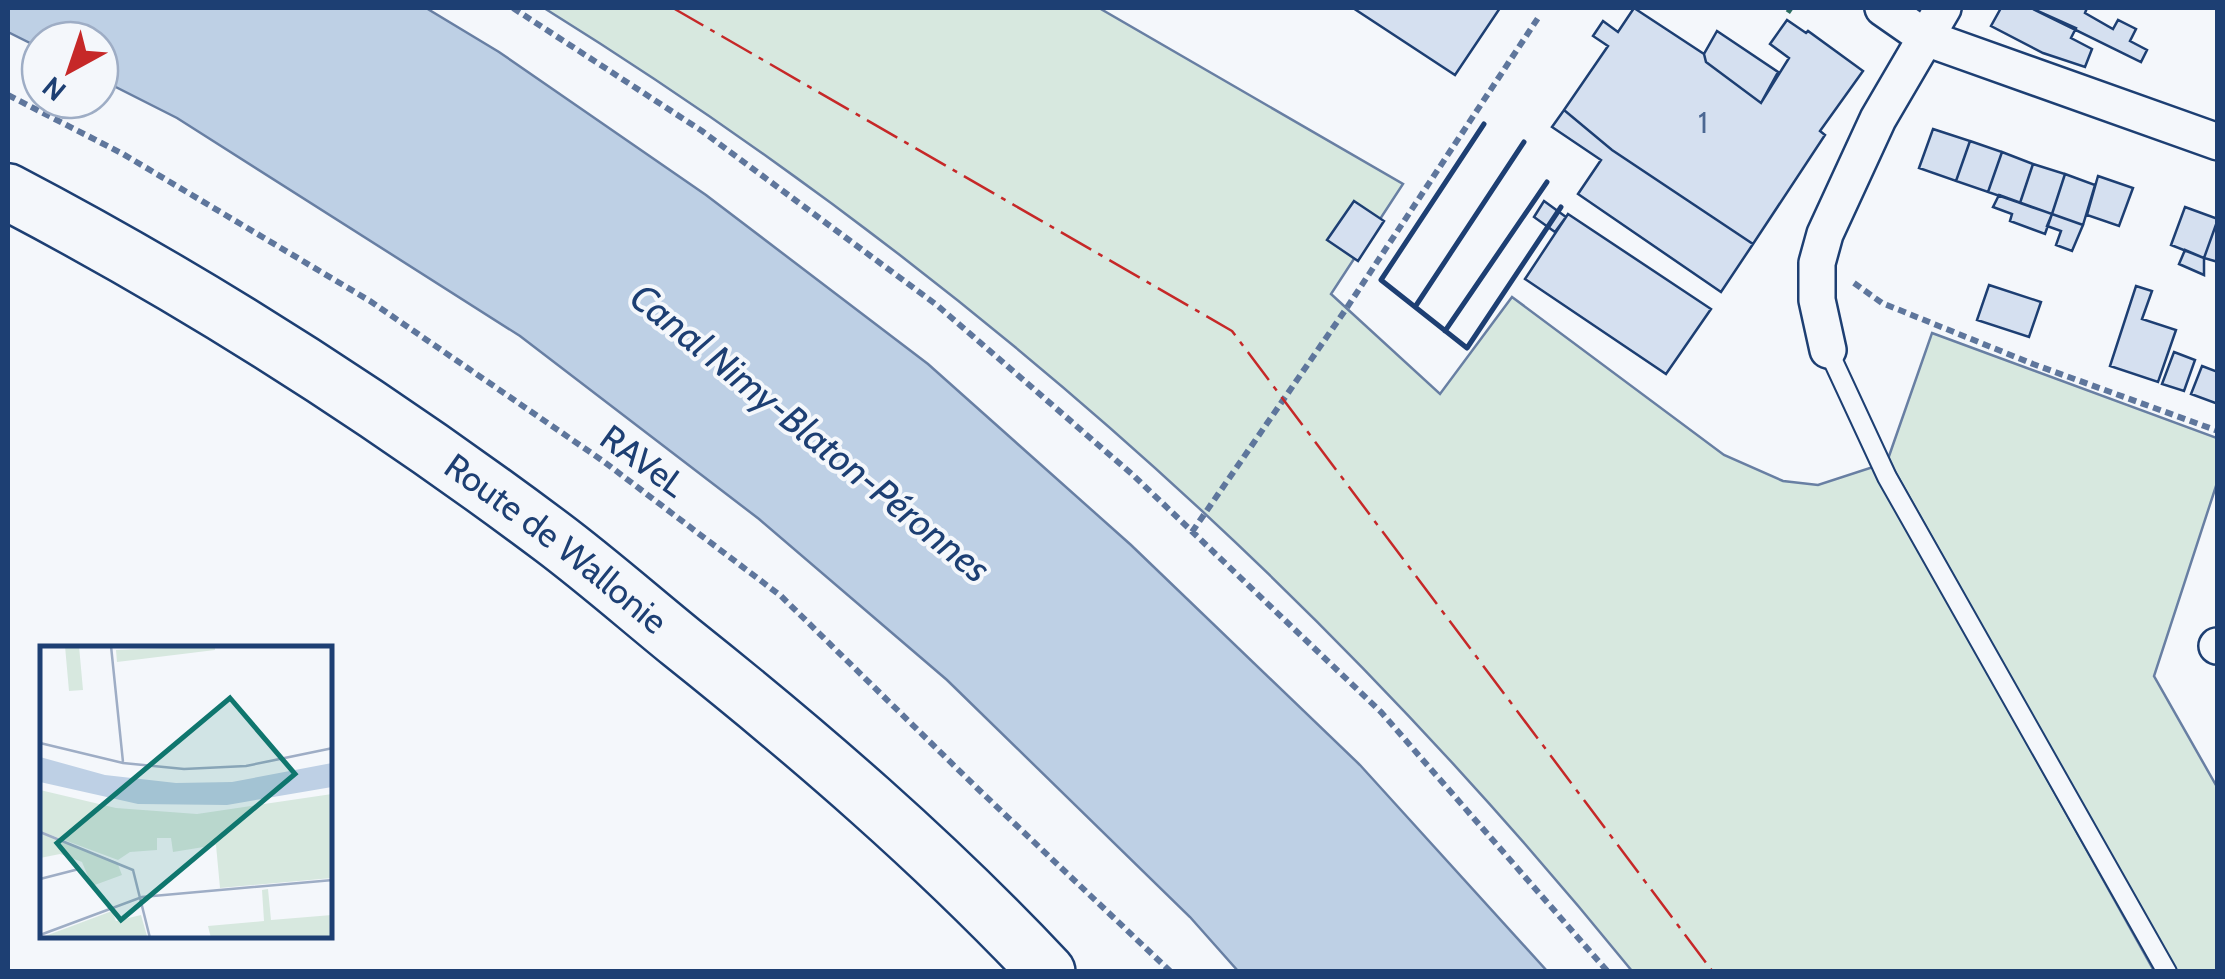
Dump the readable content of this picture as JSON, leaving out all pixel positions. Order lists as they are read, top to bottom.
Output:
{
  "streets": {
    "main road": ["Route de Wallonie"],
    "path": ["RAVeL"]
  },
  "water": ["Canal Nimy-Blaton-Péronnes"],
  "house_numbers": ["1"],
  "north": "bottom left"
}
